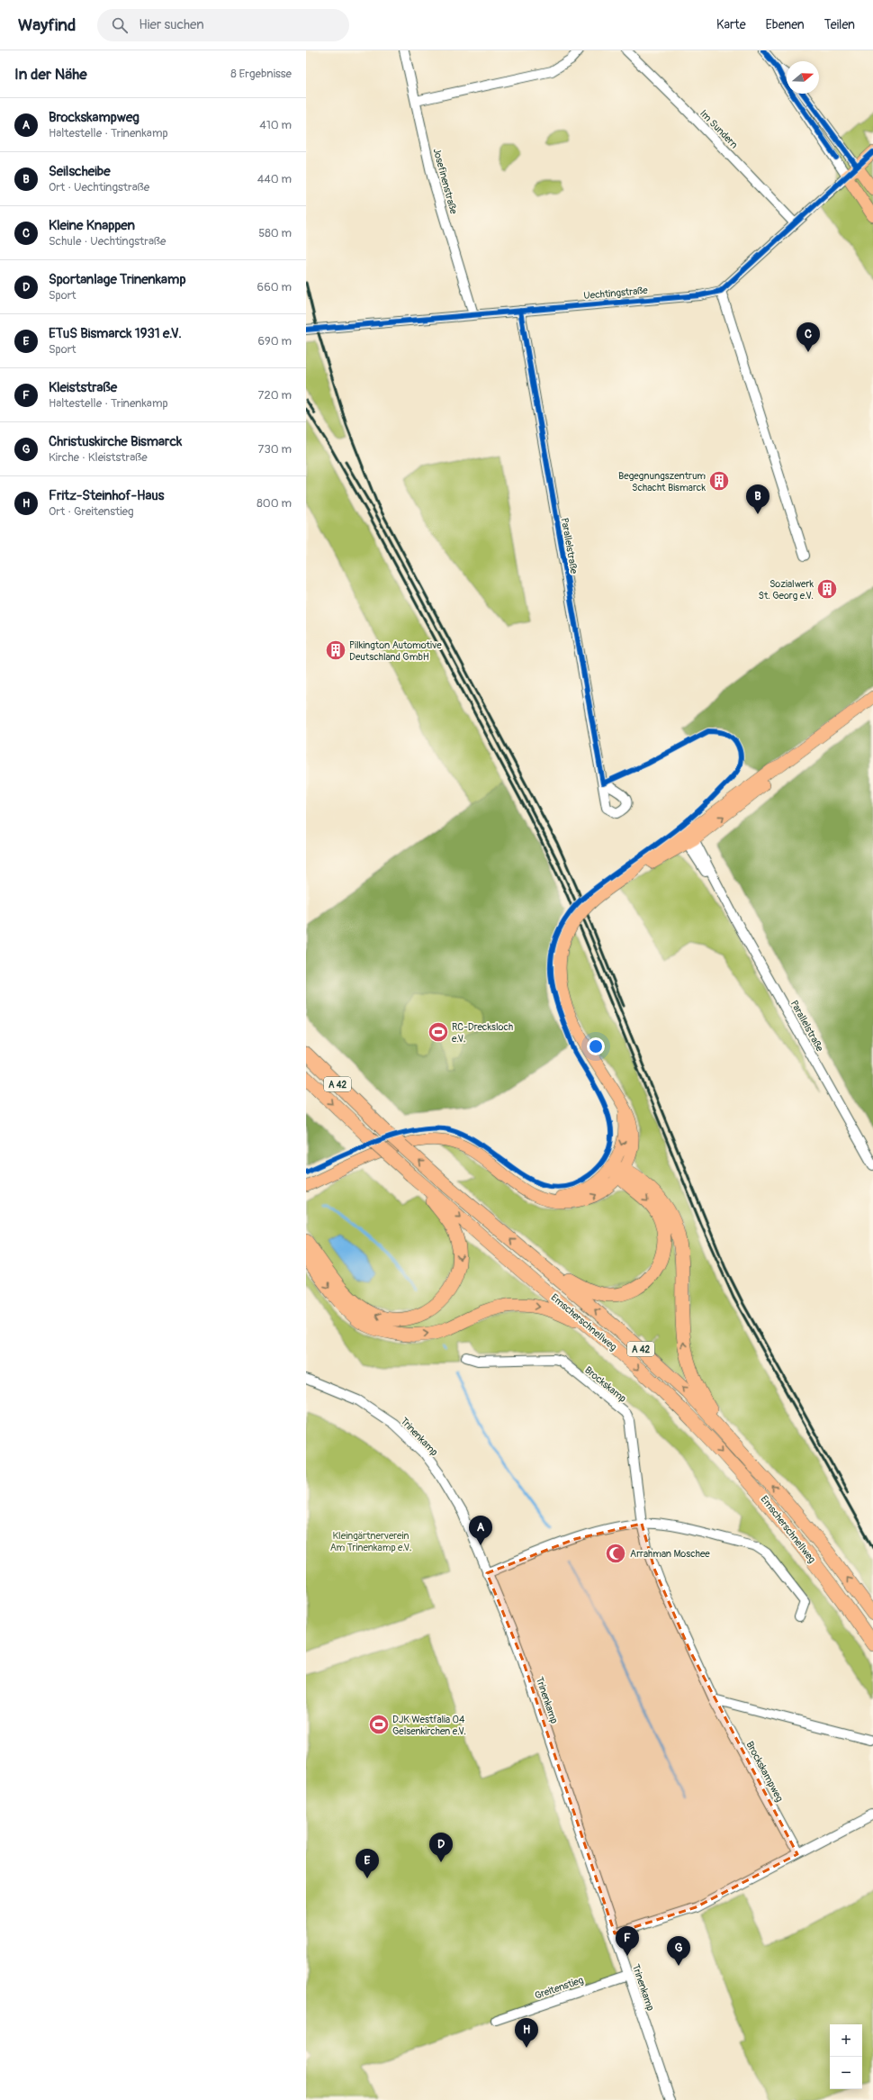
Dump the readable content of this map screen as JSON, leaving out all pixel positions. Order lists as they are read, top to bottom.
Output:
{
  "streets": {
    "highway": ["A 42", "Emscherschnellweg"],
    "street": [
      "Im Sundern",
      "Josefinenstraße",
      "Uechtingstraße",
      "Parallelstraße",
      "Brockskamp",
      "Trinenkamp",
      "Brockskampweg",
      "Greitenstieg"
    ]
  },
  "crossings": [
    ["Josefinenstraße", "Uechtingstraße"],
    ["Uechtingstraße", "Parallelstraße"],
    ["Brockskamp", "Brockskampweg"],
    ["Trinenkamp", "Greitenstieg"]
  ],
  "parks": ["Kleingärtnerverein Am Trinenkamp e.V."],
  "places": {
    "building": ["Begegnungszentrum Schacht Bismarck", "Sozialwerk St. Georg e.V.", "Pilkington Automotive Deutschland GmbH"],
    "sports": ["RC-Drecksloch e.V.", "DJK Westfalia 04 Gelsenkirchen e.V."],
    "mosque": ["Arrahman Moschee"]
  },
  "north": "right",
  "page": {
    "header": "Wayfind",
    "search": "Hier suchen",
    "nav": ["Karte", "Ebenen", "Teilen"],
    "heading": ["In der Nähe", "8 Ergebnisse"],
    "list": [
      {
        "mark": "A",
        "name": "Brockskampweg",
        "note": "Haltestelle · Trinenkamp",
        "value": "410 m"
      },
      {
        "mark": "B",
        "name": "Seilscheibe",
        "note": "Ort · Uechtingstraße",
        "value": "440 m"
      },
      {
        "mark": "C",
        "name": "Kleine Knappen",
        "note": "Schule · Uechtingstraße",
        "value": "580 m"
      },
      {
        "mark": "D",
        "name": "Sportanlage Trinenkamp",
        "note": "Sport",
        "value": "660 m"
      },
      {
        "mark": "E",
        "name": "ETuS Bismarck 1931 e.V.",
        "note": "Sport",
        "value": "690 m"
      },
      {
        "mark": "F",
        "name": "Kleiststraße",
        "note": "Haltestelle · Trinenkamp",
        "value": "720 m"
      },
      {
        "mark": "G",
        "name": "Christuskirche Bismarck",
        "note": "Kirche · Kleiststraße",
        "value": "730 m"
      },
      {
        "mark": "H",
        "name": "Fritz-Steinhof-Haus",
        "note": "Ort · Greitenstieg",
        "value": "800 m"
      }
    ],
    "pins": [
      "C",
      "B",
      "A",
      "D",
      "E",
      "F",
      "G",
      "H"
    ],
    "map_buttons": ["+", "−"]
  }
}
